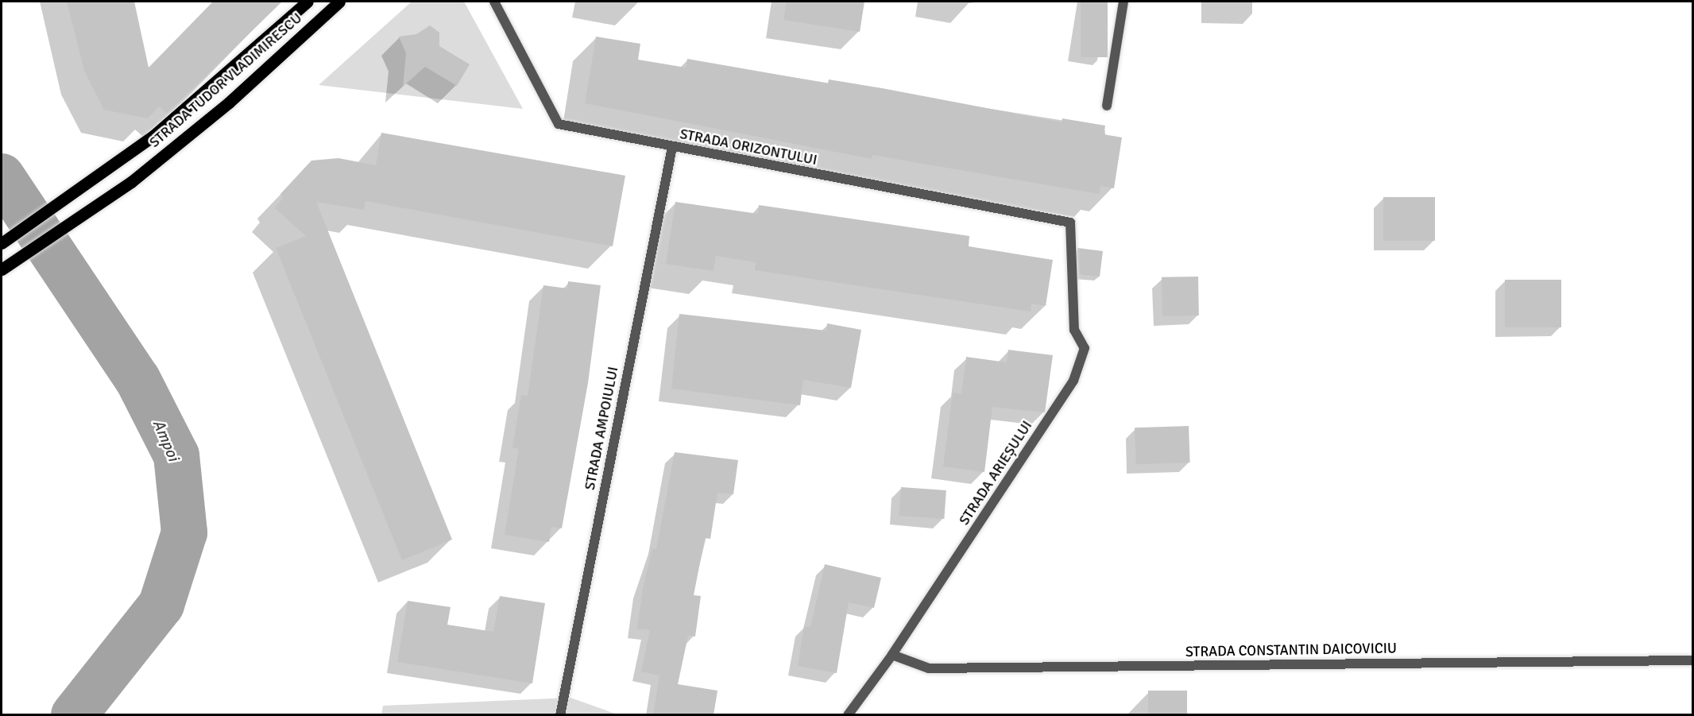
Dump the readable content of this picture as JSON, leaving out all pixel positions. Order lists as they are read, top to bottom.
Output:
{
  "streets": {
    "main road": ["STRADA TUDOR VLADIMIRESCU"],
    "street": [
      "STRADA ORIZONTULUI",
      "STRADA AMPOIULUI",
      "STRADA ARIEȘULUI",
      "STRADA CONSTANTIN DAICOVICIU"
    ]
  },
  "crossings": [
    ["STRADA ORIZONTULUI", "STRADA AMPOIULUI"],
    ["STRADA ORIZONTULUI", "STRADA ARIEȘULUI"],
    ["STRADA ARIEȘULUI", "STRADA CONSTANTIN DAICOVICIU"]
  ],
  "water": ["Ampoi"]
}
